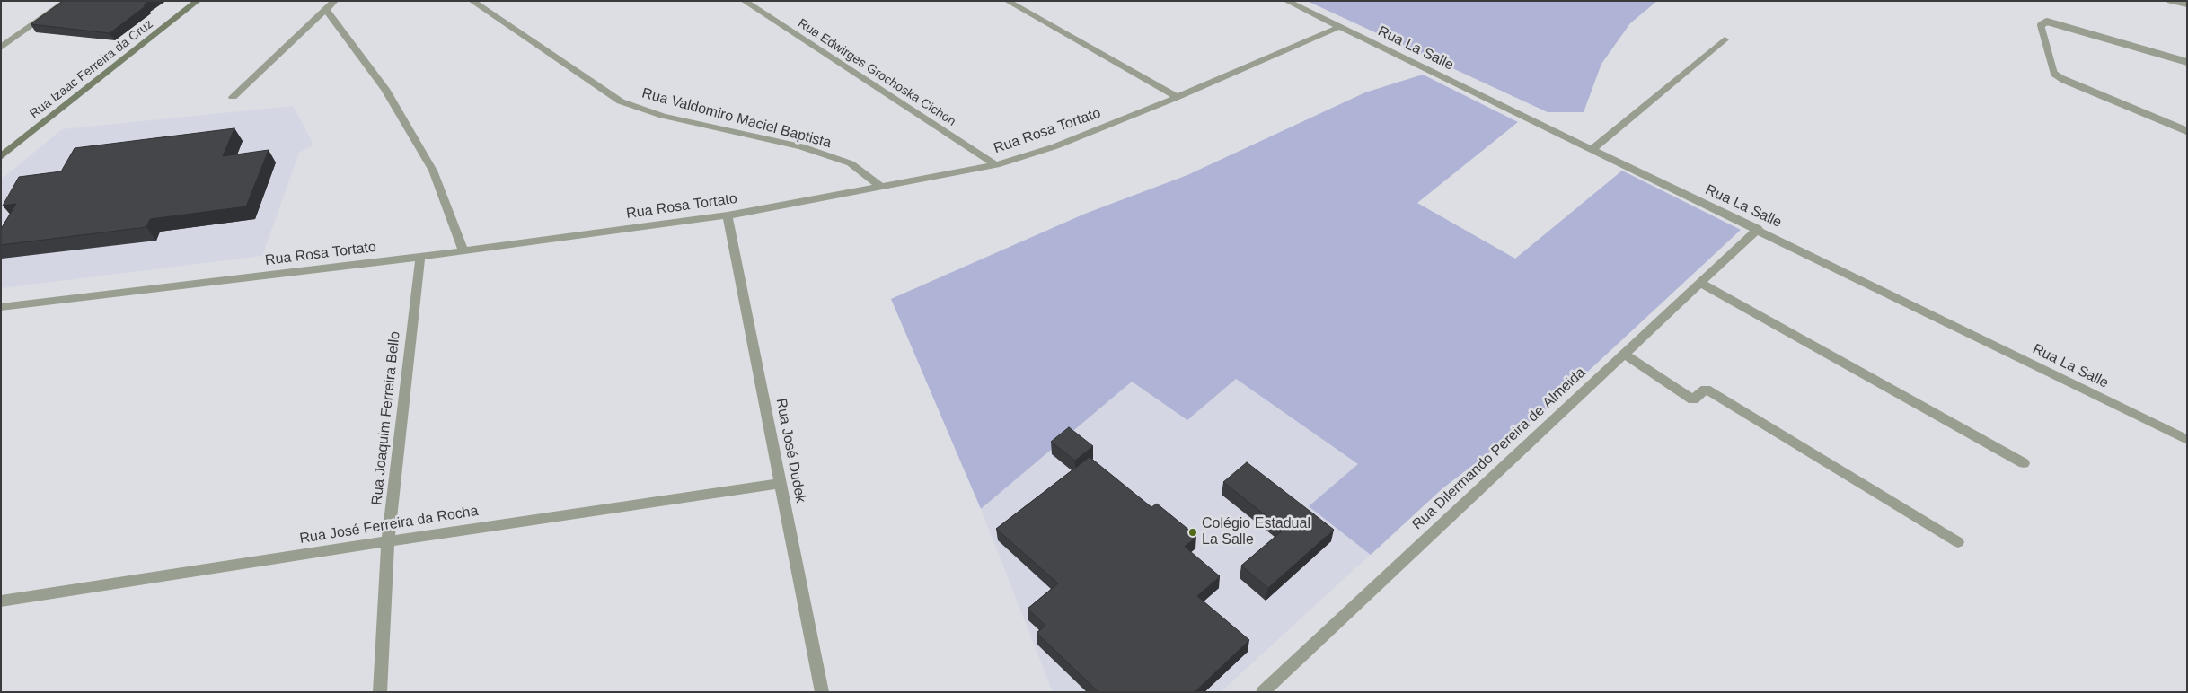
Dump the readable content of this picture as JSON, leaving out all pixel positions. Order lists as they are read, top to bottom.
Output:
{
  "streets": {
    "main road": ["Rua Izaac Ferreira da Cruz"],
    "street": [
      "Rua La Salle",
      "Rua Edwirges Grochoska Cichon",
      "Rua Valdomiro Maciel Baptista",
      "Rua Rosa Tortato",
      "Rua Joaquim Ferreira Bello",
      "Rua Dilermando Pereira de Almeida",
      "Rua José Dudek",
      "Rua José Ferreira da Rocha"
    ]
  },
  "crossings": [
    ["Rua La Salle", "Rua Rosa Tortato"],
    ["Rua La Salle", "Rua Dilermando Pereira de Almeida"],
    ["Rua Edwirges Grochoska Cichon", "Rua Rosa Tortato"],
    ["Rua Valdomiro Maciel Baptista", "Rua Rosa Tortato"],
    ["Rua Rosa Tortato", "Rua Joaquim Ferreira Bello"],
    ["Rua Rosa Tortato", "Rua José Dudek"],
    ["Rua Joaquim Ferreira Bello", "Rua José Ferreira da Rocha"],
    ["Rua José Dudek", "Rua José Ferreira da Rocha"]
  ],
  "places": ["Colégio Estadual La Salle"]
}
